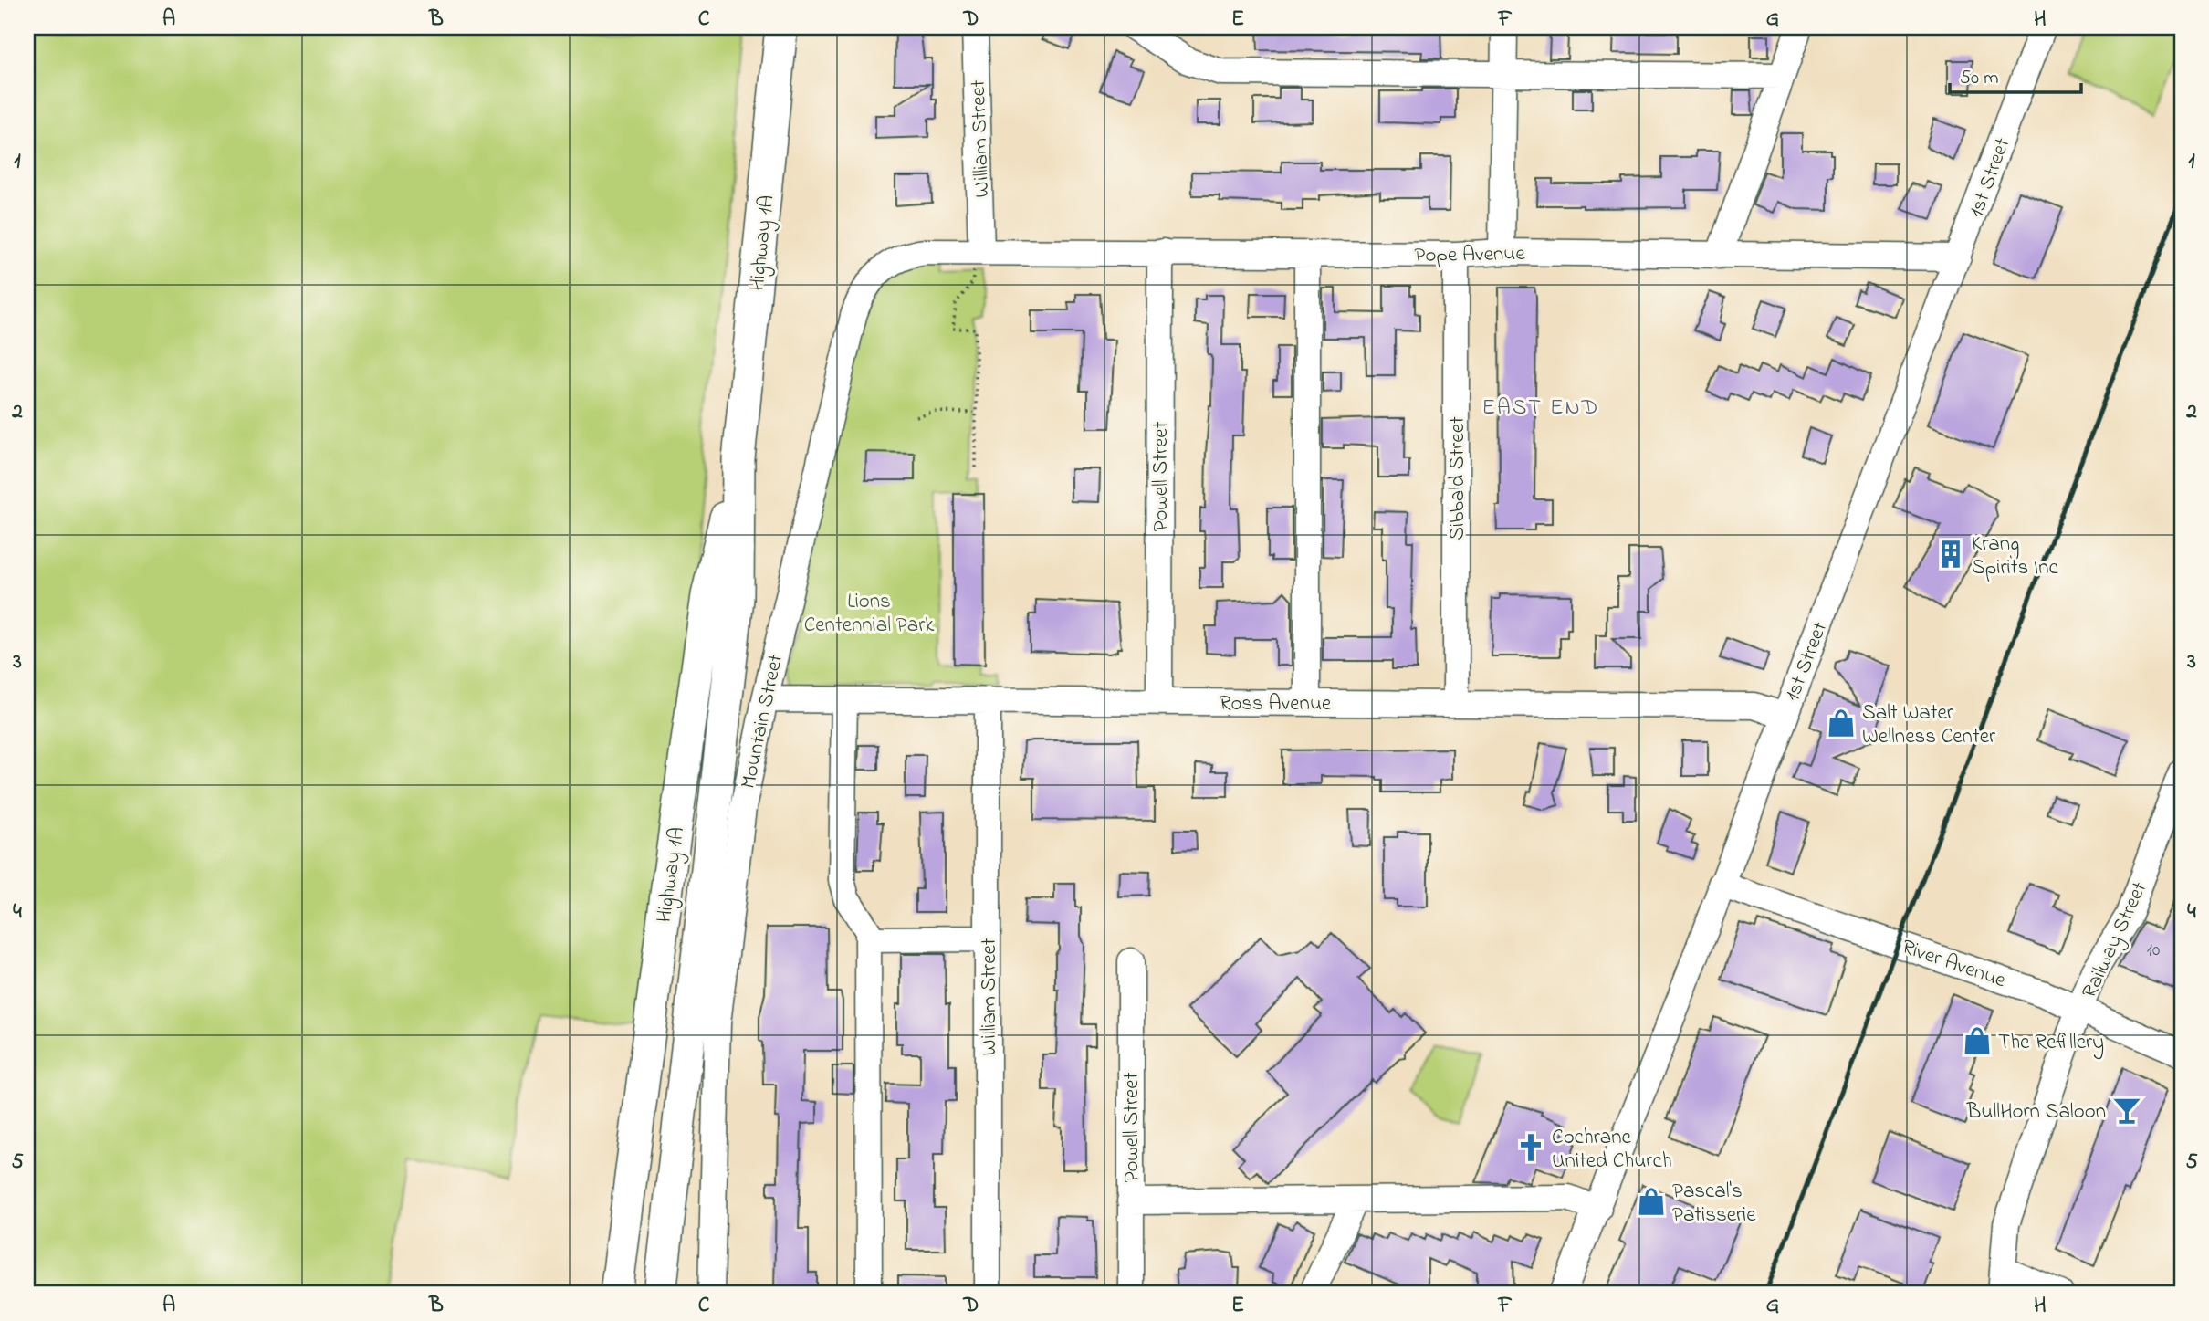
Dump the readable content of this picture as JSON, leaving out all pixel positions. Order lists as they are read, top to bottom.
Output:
{
  "streets": {
    "main road": ["Highway 1A"],
    "street": [
      "William Street",
      "1st Street",
      "Pope Avenue",
      "Powell Street",
      "Sibbald Street",
      "Ross Avenue",
      "Mountain Street",
      "Railway Street",
      "River Avenue"
    ]
  },
  "crossings": [
    ["William Street", "Pope Avenue"],
    ["William Street", "Ross Avenue"],
    ["William Street", "Mountain Street"],
    ["1st Street", "Pope Avenue"],
    ["1st Street", "Ross Avenue"],
    ["1st Street", "River Avenue"],
    ["Pope Avenue", "Powell Street"],
    ["Pope Avenue", "Sibbald Street"],
    ["Pope Avenue", "Mountain Street"],
    ["Powell Street", "Ross Avenue"],
    ["Sibbald Street", "Ross Avenue"],
    ["Ross Avenue", "Mountain Street"],
    ["Railway Street", "River Avenue"]
  ],
  "districts": ["EAST END"],
  "parks": ["Lions Centennial Park"],
  "places": {
    "building": ["Krang Spirits Inc"],
    "shop": ["Salt Water Wellness Center", "The Refillery", "Pascal's Patisserie"],
    "bar": ["BullHorn Saloon"],
    "church": ["Cochrane United Church"]
  },
  "house_numbers": ["10"],
  "scale_bar": "50 m",
  "grid": {
    "columns": [
      "A",
      "B",
      "C",
      "D",
      "E",
      "F",
      "G",
      "H"
    ],
    "rows": [
      "1",
      "2",
      "3",
      "4",
      "5"
    ]
  }
}
